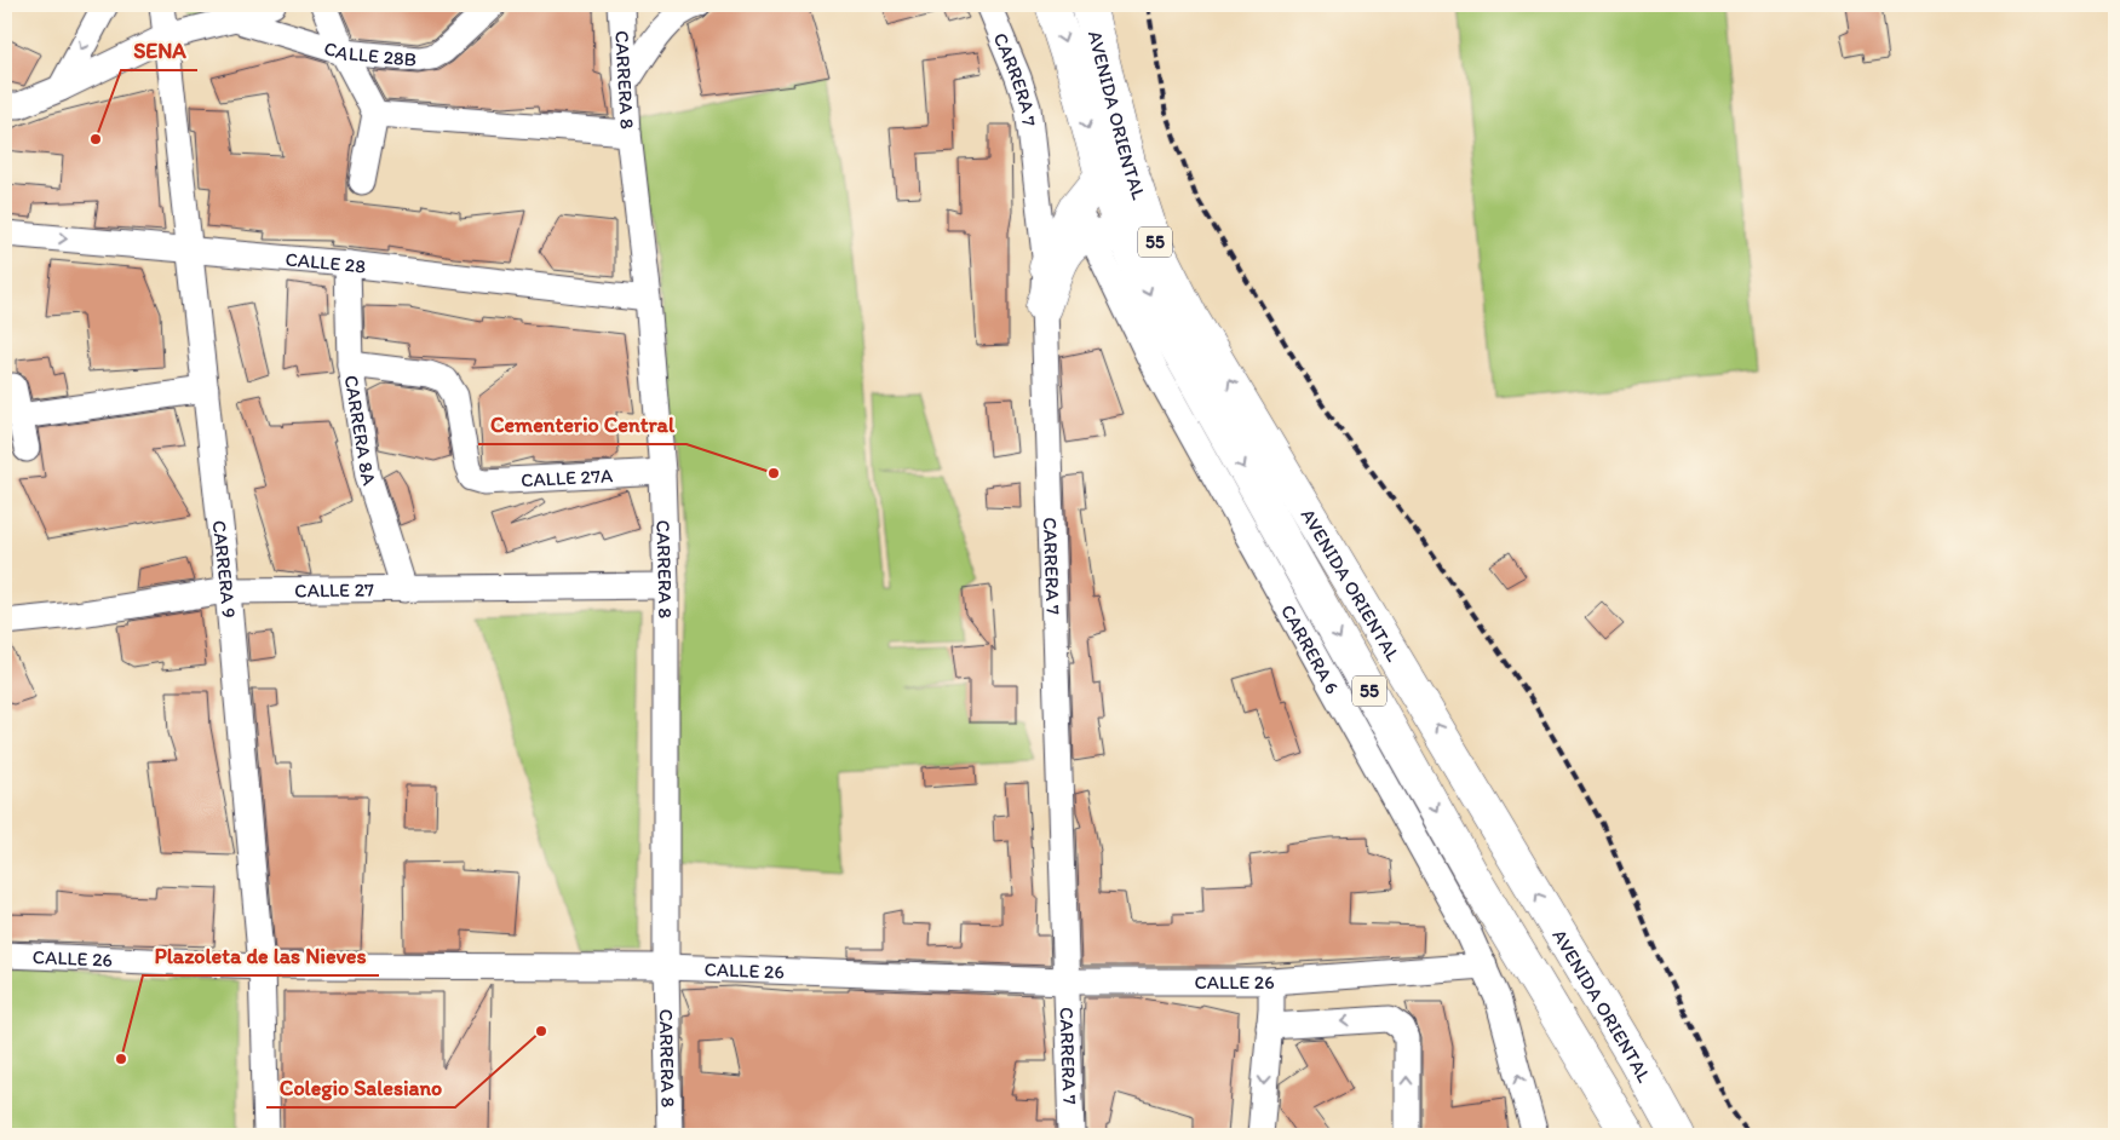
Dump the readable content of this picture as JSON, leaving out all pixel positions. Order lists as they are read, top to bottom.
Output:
{
  "streets": {
    "main road": ["AVENIDA ORIENTAL", "55"],
    "street": [
      "CALLE 28B",
      "CARRERA 7",
      "CARRERA 8",
      "CALLE 28",
      "CARRERA 8A",
      "CALLE 27A",
      "CARRERA 9",
      "CALLE 27",
      "CARRERA 6",
      "CALLE 26"
    ]
  },
  "crossings": [
    ["CARRERA 7", "CALLE 26"],
    ["CARRERA 8", "CALLE 28"],
    ["CARRERA 8", "CALLE 27A"],
    ["CARRERA 8", "CALLE 27"],
    ["CARRERA 8", "CALLE 26"],
    ["CALLE 28", "CARRERA 8A"],
    ["CALLE 28", "CARRERA 9"],
    ["CARRERA 8A", "CALLE 27A"],
    ["CARRERA 8A", "CALLE 27"],
    ["CARRERA 9", "CALLE 27"],
    ["CARRERA 9", "CALLE 26"],
    ["CARRERA 6", "CALLE 26"]
  ],
  "places": [
    "SENA",
    "Cementerio Central",
    "Colegio Salesiano",
    "Plazoleta de las Nieves"
  ]
}
